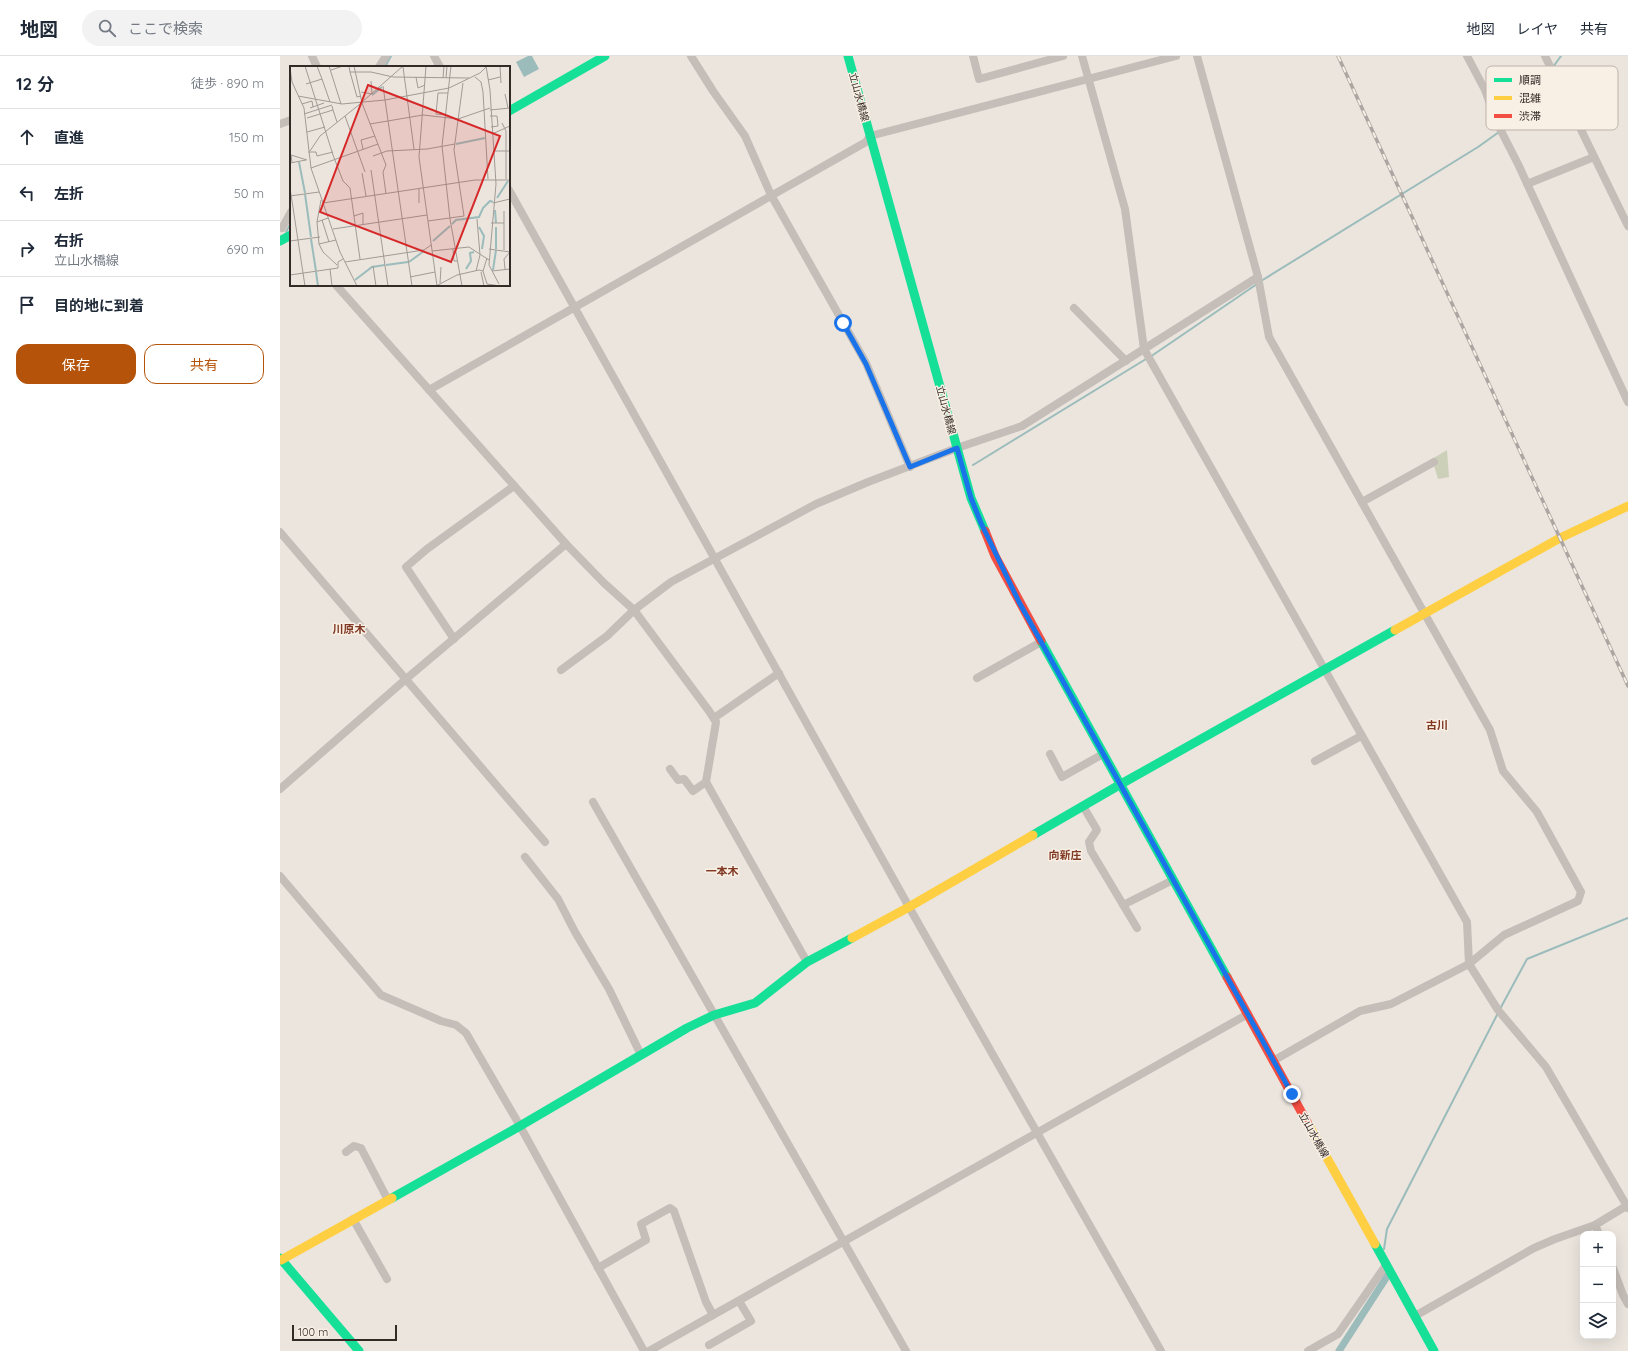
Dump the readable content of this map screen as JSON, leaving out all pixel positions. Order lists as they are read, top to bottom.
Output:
{
  "streets": {
    "street": ["立山水橋線"]
  },
  "districts": [
    "川原木",
    "古川",
    "向新庄",
    "一本木"
  ],
  "legend": ["順調", "混雑", "渋滞"],
  "scale_bar": "100 m",
  "page": {
    "header": "地図",
    "search": "ここで検索",
    "nav": ["地図", "レイヤ", "共有"],
    "heading": ["12 分", "徒歩 · 890 m"],
    "list": [
      ["直進", "150 m"],
      ["左折", "50 m"],
      ["右折", "立山水橋線", "690 m"],
      "目的地に到着"
    ],
    "buttons": ["保存", "共有"],
    "map_buttons": ["+", "−"],
    "scale": "100 m"
  }
}
